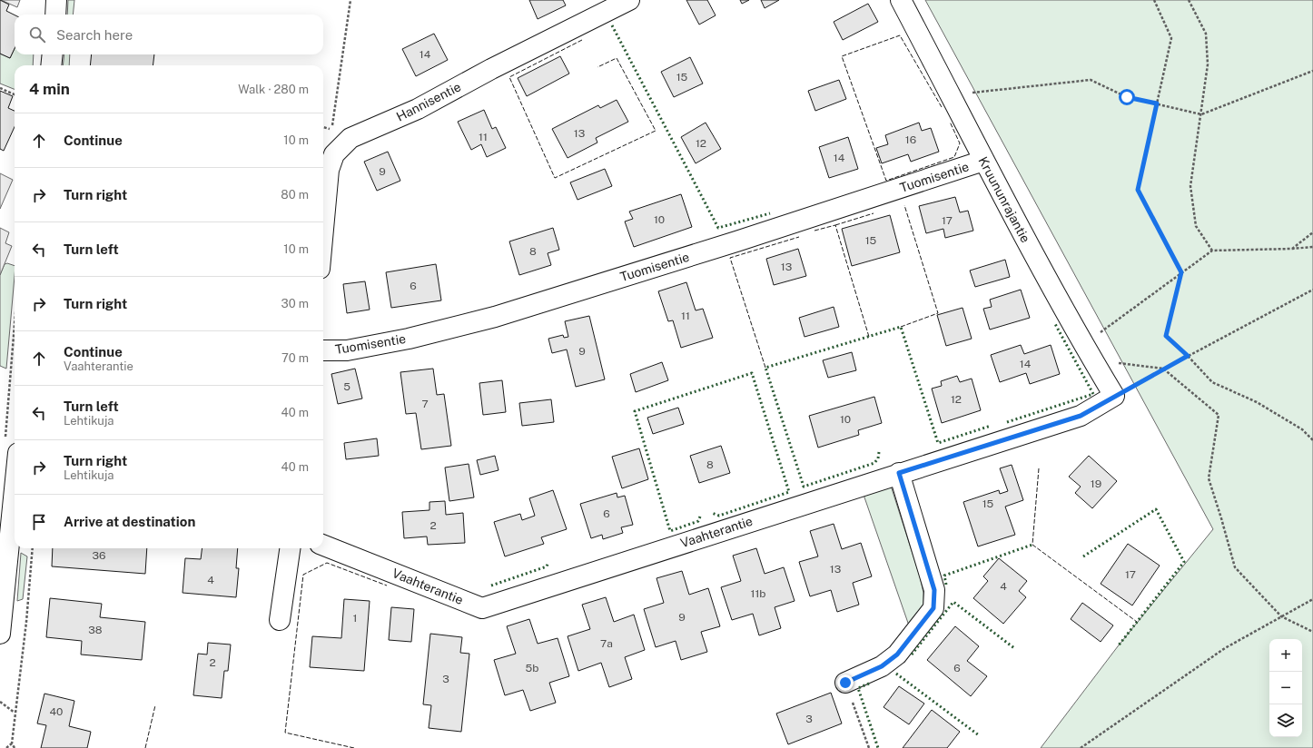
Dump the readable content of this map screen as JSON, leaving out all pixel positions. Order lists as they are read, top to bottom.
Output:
{
  "streets": {
    "street": [
      "Hannisentie",
      "Tuomisentie",
      "Kruununrajantie",
      "Vaahterantie"
    ]
  },
  "crossings": [
    ["Tuomisentie", "Kruununrajantie"],
    ["Kruununrajantie", "Vaahterantie"]
  ],
  "house_numbers": [
    "14",
    "15",
    "13",
    "11",
    "16",
    "12",
    "14",
    "9",
    "10",
    "17",
    "15",
    "8",
    "13",
    "6",
    "11",
    "9",
    "14",
    "5",
    "12",
    "7",
    "10",
    "8",
    "19",
    "15",
    "6",
    "2",
    "36",
    "13",
    "17",
    "4",
    "4",
    "11b",
    "9",
    "1",
    "38",
    "7a",
    "2",
    "5b",
    "6",
    "3",
    "40",
    "3"
  ],
  "page": {
    "search": "Search here",
    "heading": ["4 min", "Walk · 280 m"],
    "list": [
      ["Continue", "10 m"],
      ["Turn right", "80 m"],
      ["Turn left", "10 m"],
      ["Turn right", "30 m"],
      ["Continue", "Vaahterantie", "70 m"],
      ["Turn left", "Lehtikuja", "40 m"],
      ["Turn right", "Lehtikuja", "40 m"],
      "Arrive at destination"
    ],
    "map_buttons": ["+", "−"]
  }
}
